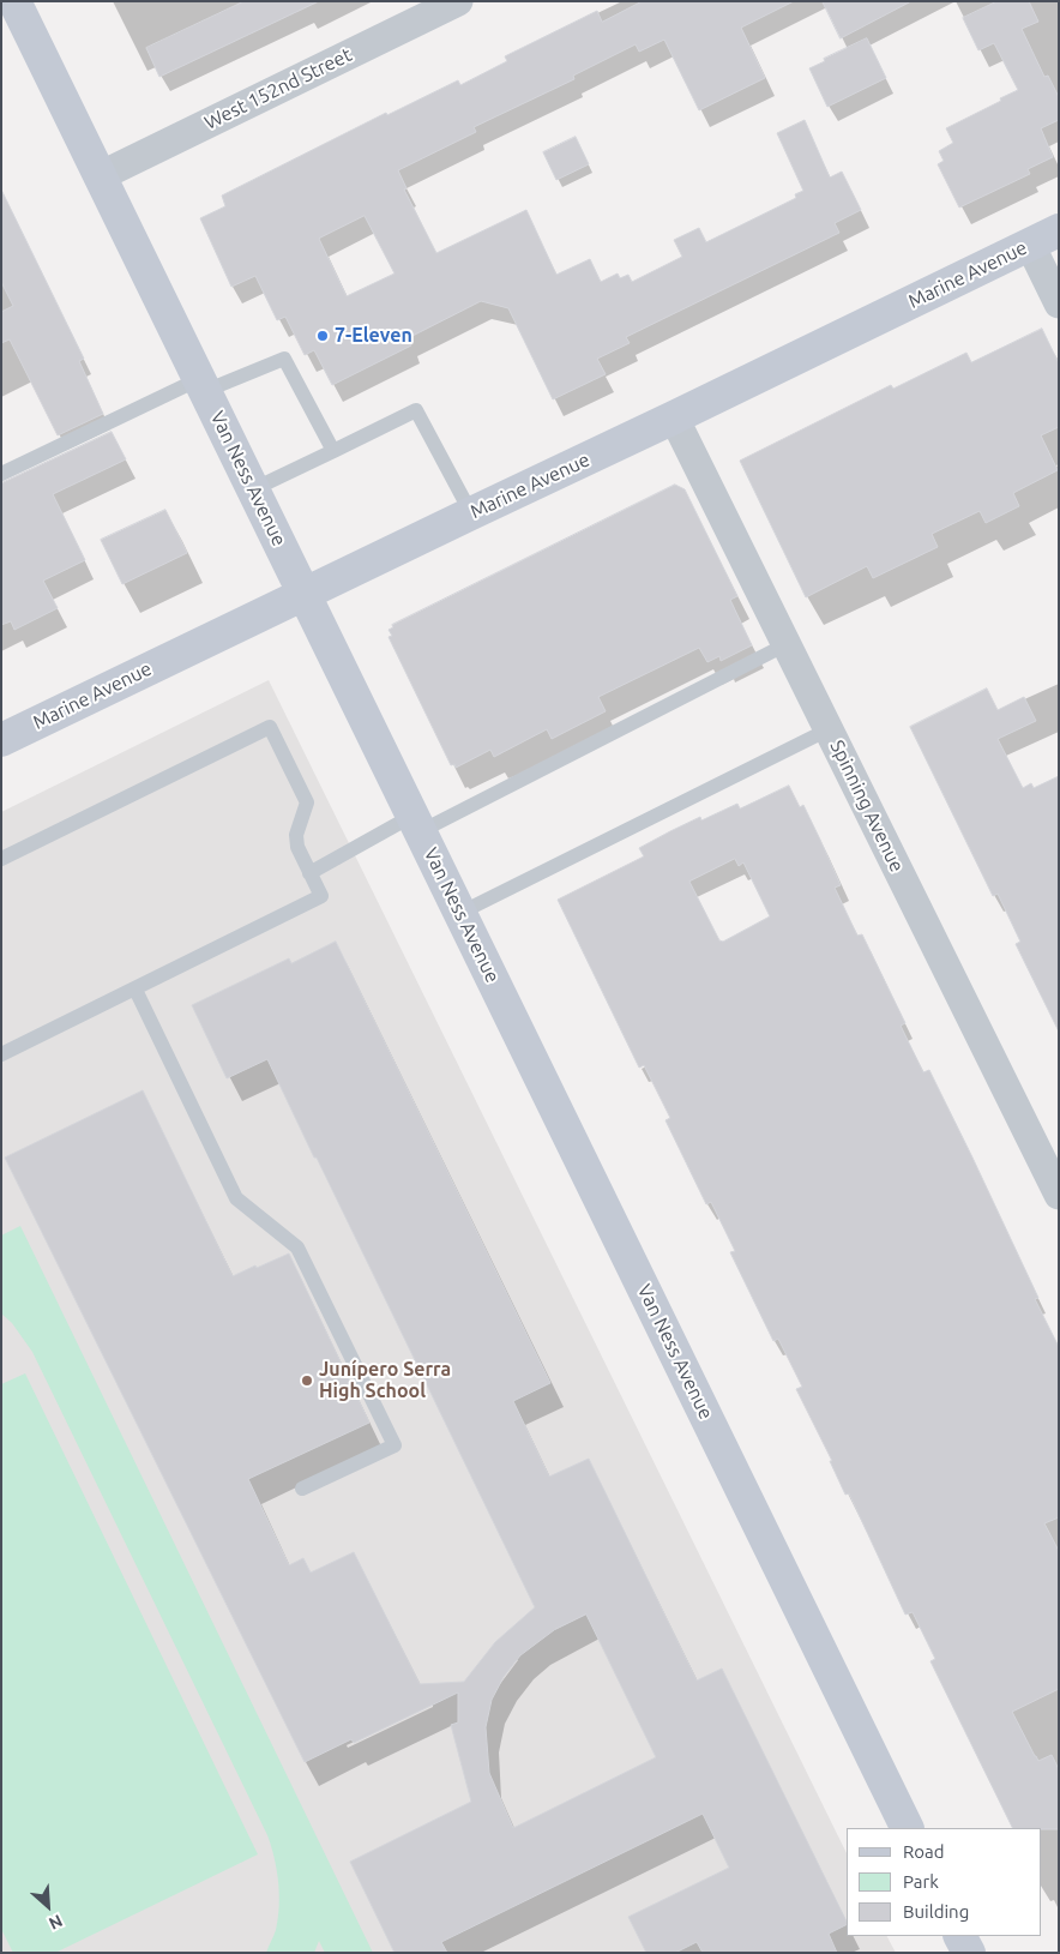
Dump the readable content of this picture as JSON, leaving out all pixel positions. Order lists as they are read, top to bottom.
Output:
{
  "streets": {
    "main road": ["Marine Avenue", "Van Ness Avenue"],
    "street": ["West 152nd Street", "Spinning Avenue"]
  },
  "crossings": [
    ["West 152nd Street", "Van Ness Avenue"],
    ["Marine Avenue", "Van Ness Avenue"],
    ["Marine Avenue", "Spinning Avenue"]
  ],
  "places": ["7-Eleven", "Junípero Serra High School"],
  "legend": ["Road", "Park", "Building"],
  "north": "bottom right"
}
